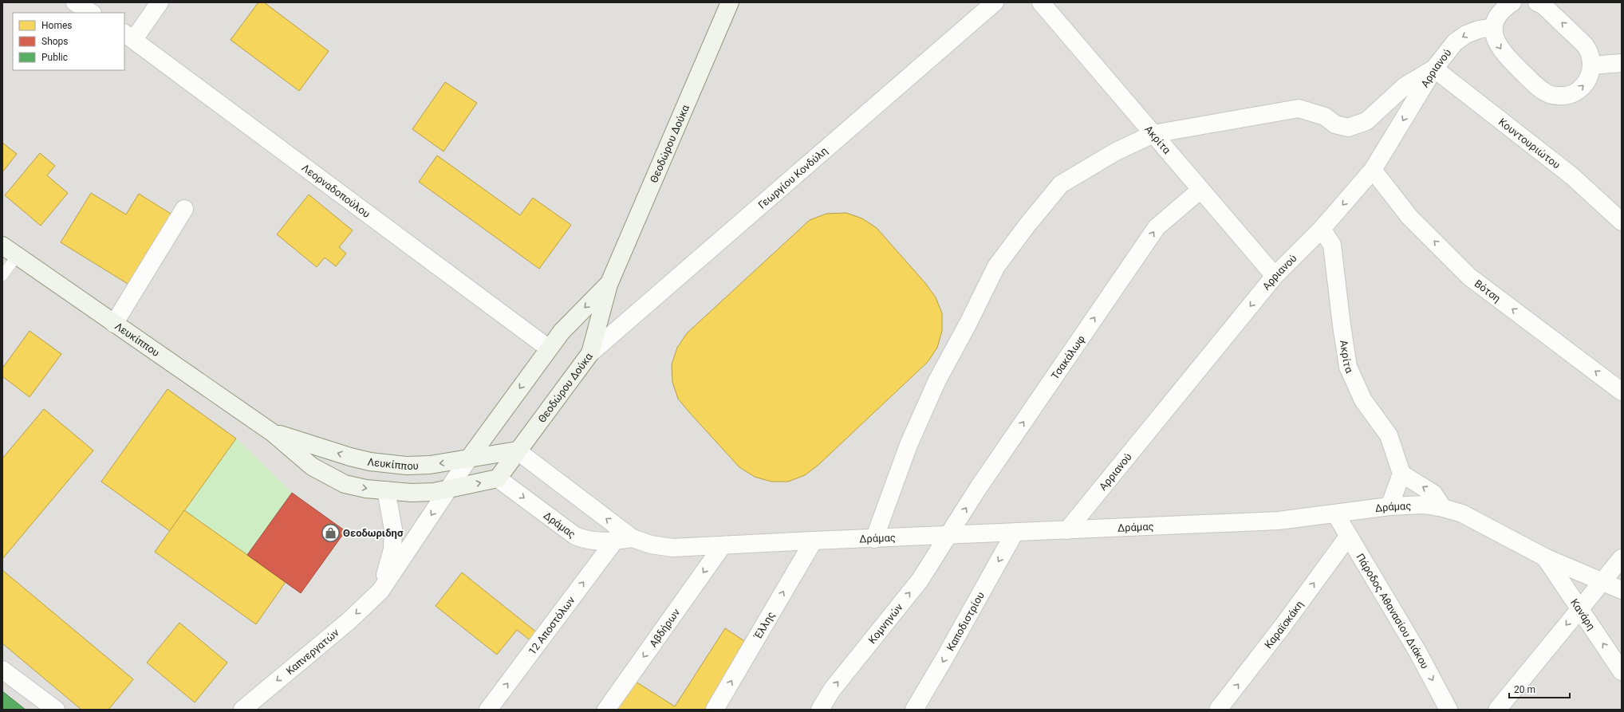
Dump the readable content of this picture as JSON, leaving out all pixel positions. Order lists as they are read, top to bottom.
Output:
{
  "streets": {
    "main road": ["Θεοδώρου Δούκα", "Λευκίππου"],
    "street": [
      "Αρριανού",
      "Ακρίτα",
      "Κουντουριώτου",
      "Γεωργίου Κονδύλη",
      "Λεορναδοπούλου",
      "Βότση",
      "Τσακάλωφ",
      "Δράμας",
      "Πάροδος Αθανασίου Διάκου",
      "Κανάρη",
      "Καποδιστρίου",
      "Κομνηνών",
      "Καραϊσκάκη",
      "12 Αποστόλων",
      "Έλλης",
      "Αβδήρων",
      "Καπνεργατών"
    ]
  },
  "crossings": [
    ["Αρριανού", "Ακρίτα"],
    ["Αρριανού", "Κουντουριώτου"],
    ["Αρριανού", "Βότση"],
    ["Αρριανού", "Δράμας"],
    ["Ακρίτα", "Τσακάλωφ"],
    ["Θεοδώρου Δούκα", "Γεωργίου Κονδύλη"],
    ["Θεοδώρου Δούκα", "Λεορναδοπούλου"],
    ["Θεοδώρου Δούκα", "Λευκίππου"],
    ["Θεοδώρου Δούκα", "Δράμας"],
    ["Θεοδώρου Δούκα", "Καπνεργατών"],
    ["Λευκίππου", "Δράμας"],
    ["Λευκίππου", "Καπνεργατών"],
    ["Τσακάλωφ", "Δράμας"],
    ["Τσακάλωφ", "Κομνηνών"],
    ["Δράμας", "Πάροδος Αθανασίου Διάκου"],
    ["Δράμας", "Κανάρη"],
    ["Δράμας", "Καποδιστρίου"],
    ["Δράμας", "Κομνηνών"],
    ["Δράμας", "12 Αποστόλων"],
    ["Δράμας", "Έλλης"],
    ["Δράμας", "Αβδήρων"],
    ["Πάροδος Αθανασίου Διάκου", "Καραϊσκάκη"]
  ],
  "one_way": [
    "Αρριανού",
    "Βότση",
    "Πάροδος Αθανασίου Διάκου",
    "Κανάρη",
    "Κομνηνών",
    "Καραϊσκάκη",
    "12 Αποστόλων",
    "Έλλης",
    "Αβδήρων",
    "Καπνεργατών"
  ],
  "places": {
    "shop": ["Θεοδωριδησ"]
  },
  "legend": ["Homes", "Shops", "Public"],
  "scale_bar": "20 m"
}
